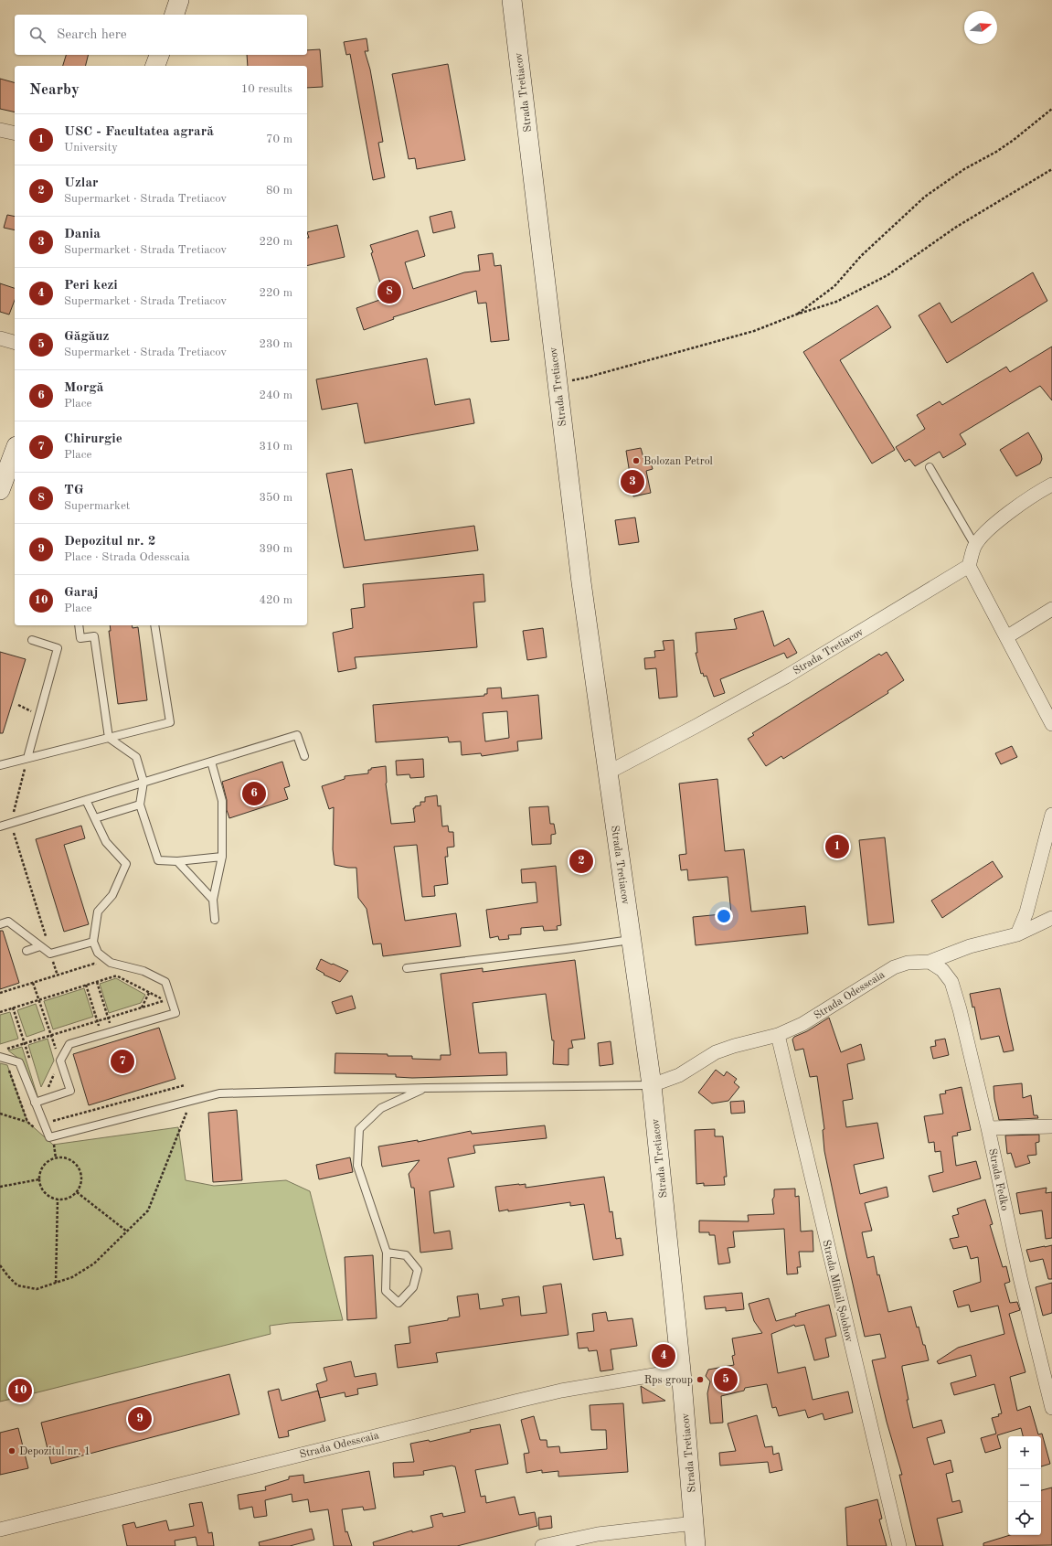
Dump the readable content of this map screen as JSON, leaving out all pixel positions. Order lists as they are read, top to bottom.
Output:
{
  "streets": {
    "street": [
      "Strada Tretiacov",
      "Strada Odesscaia",
      "Strada Fedko",
      "Strada Mihail Șolohov"
    ]
  },
  "crossings": [
    ["Strada Tretiacov", "Strada Odesscaia"],
    ["Strada Odesscaia", "Strada Fedko"],
    ["Strada Odesscaia", "Strada Mihail Șolohov"]
  ],
  "places": ["Bolozan Petrol", "Rps group", "Depozitul nr. 1"],
  "north": "right",
  "page": {
    "search": "Search here",
    "heading": ["Nearby", "10 results"],
    "list": [
      {
        "mark": "1",
        "name": "USC - Facultatea agrară",
        "note": "University",
        "value": "70 m"
      },
      {
        "mark": "2",
        "name": "Uzlar",
        "note": "Supermarket · Strada Tretiacov",
        "value": "80 m"
      },
      {
        "mark": "3",
        "name": "Dania",
        "note": "Supermarket · Strada Tretiacov",
        "value": "220 m"
      },
      {
        "mark": "4",
        "name": "Peri kezi",
        "note": "Supermarket · Strada Tretiacov",
        "value": "220 m"
      },
      {
        "mark": "5",
        "name": "Găgăuz",
        "note": "Supermarket · Strada Tretiacov",
        "value": "230 m"
      },
      {
        "mark": "6",
        "name": "Morgă",
        "note": "Place",
        "value": "240 m"
      },
      {
        "mark": "7",
        "name": "Chirurgie",
        "note": "Place",
        "value": "310 m"
      },
      {
        "mark": "8",
        "name": "TG",
        "note": "Supermarket",
        "value": "350 m"
      },
      {
        "mark": "9",
        "name": "Depozitul nr. 2",
        "note": "Place · Strada Odesscaia",
        "value": "390 m"
      },
      {
        "mark": "10",
        "name": "Garaj",
        "note": "Place",
        "value": "420 m"
      }
    ],
    "pins": [
      "8",
      "3",
      "6",
      "1",
      "2",
      "7",
      "4",
      "5",
      "10",
      "9"
    ],
    "map_buttons": ["+", "−"]
  }
}
